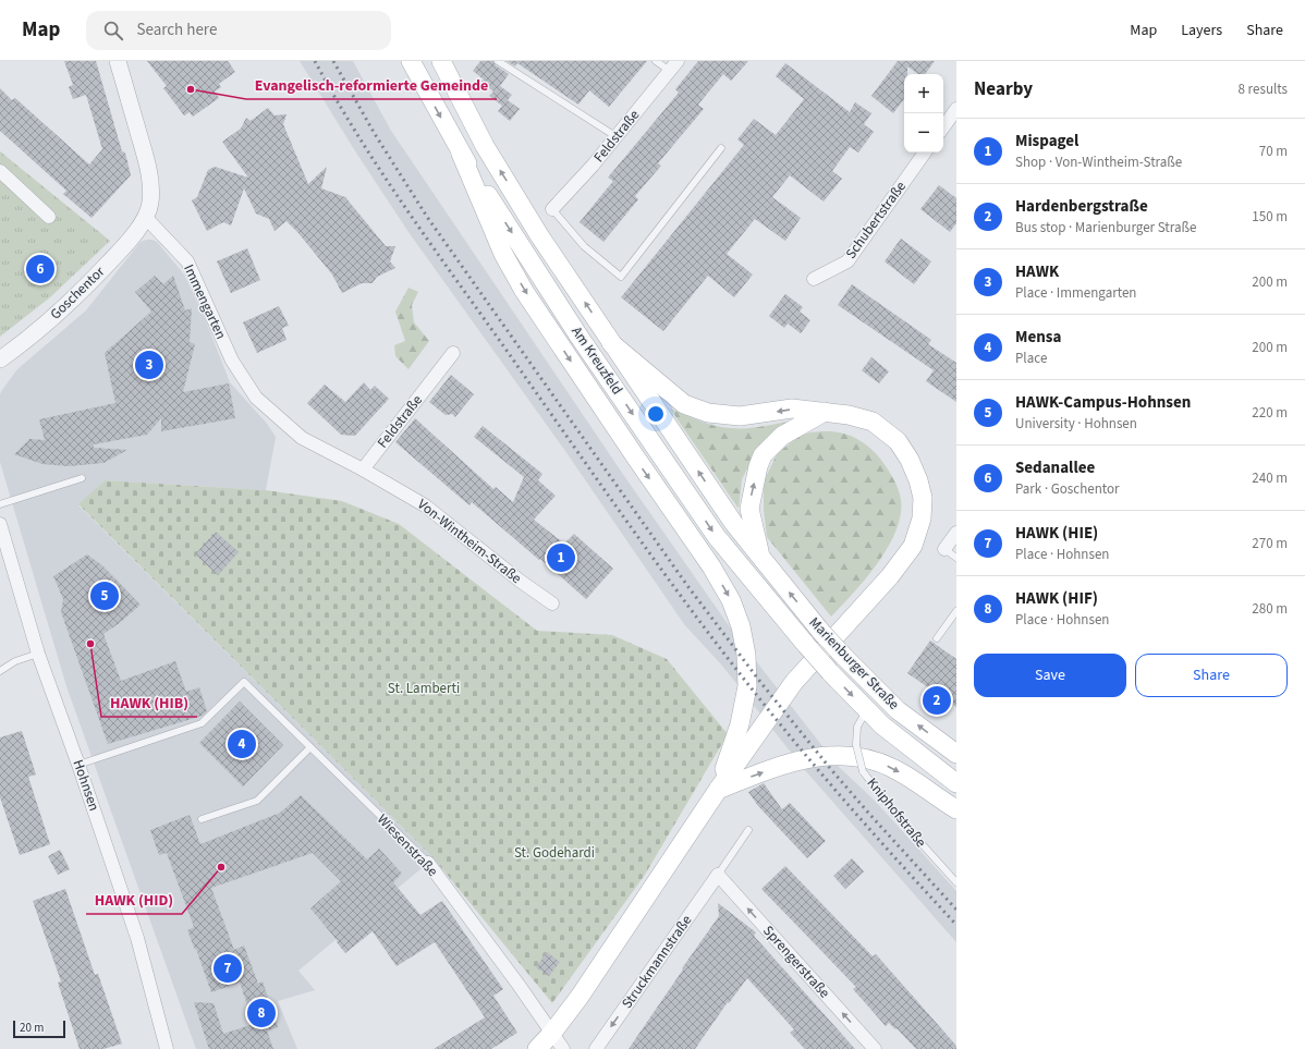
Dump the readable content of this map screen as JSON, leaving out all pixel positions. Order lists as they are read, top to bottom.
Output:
{
  "streets": {
    "main road": ["Am Kreuzfeld", "Marienburger Straße"],
    "street": [
      "Feldstraße",
      "Schubertstraße",
      "Goschentor",
      "Immengarten",
      "Von-Wintheim-Straße",
      "Hohnsen",
      "Wiesenstraße",
      "Struckmannstraße",
      "Sprengerstraße"
    ],
    "lane": ["Kniphofstraße"]
  },
  "crossings": [
    ["Feldstraße", "Immengarten"],
    ["Feldstraße", "Von-Wintheim-Straße"],
    ["Goschentor", "Immengarten"],
    ["Immengarten", "Von-Wintheim-Straße"],
    ["Am Kreuzfeld", "Marienburger Straße"],
    ["Marienburger Straße", "Kniphofstraße"],
    ["Hohnsen", "Wiesenstraße"],
    ["Struckmannstraße", "Sprengerstraße"]
  ],
  "one_way": ["Struckmannstraße", "Sprengerstraße"],
  "parks": ["St. Lamberti", "St. Godehardi"],
  "places": ["Evangelisch-reformierte Gemeinde", "HAWK (HIB)", "HAWK (HID)"],
  "scale_bar": "20 m",
  "page": {
    "header": "Map",
    "search": "Search here",
    "nav": ["Map", "Layers", "Share"],
    "heading": ["Nearby", "8 results"],
    "map_buttons": ["+", "−"],
    "list": [
      {
        "mark": "1",
        "name": "Mispagel",
        "note": "Shop · Von-Wintheim-Straße",
        "value": "70 m"
      },
      {
        "mark": "2",
        "name": "Hardenbergstraße",
        "note": "Bus stop · Marienburger Straße",
        "value": "150 m"
      },
      {
        "mark": "3",
        "name": "HAWK",
        "note": "Place · Immengarten",
        "value": "200 m"
      },
      {
        "mark": "4",
        "name": "Mensa",
        "note": "Place",
        "value": "200 m"
      },
      {
        "mark": "5",
        "name": "HAWK-Campus-Hohnsen",
        "note": "University · Hohnsen",
        "value": "220 m"
      },
      {
        "mark": "6",
        "name": "Sedanallee",
        "note": "Park · Goschentor",
        "value": "240 m"
      },
      {
        "mark": "7",
        "name": "HAWK (HIE)",
        "note": "Place · Hohnsen",
        "value": "270 m"
      },
      {
        "mark": "8",
        "name": "HAWK (HIF)",
        "note": "Place · Hohnsen",
        "value": "280 m"
      }
    ],
    "pins": [
      "6",
      "3",
      "1",
      "5",
      "2",
      "4",
      "7",
      "8"
    ],
    "buttons": ["Save", "Share"],
    "scale": "20 m"
  }
}
